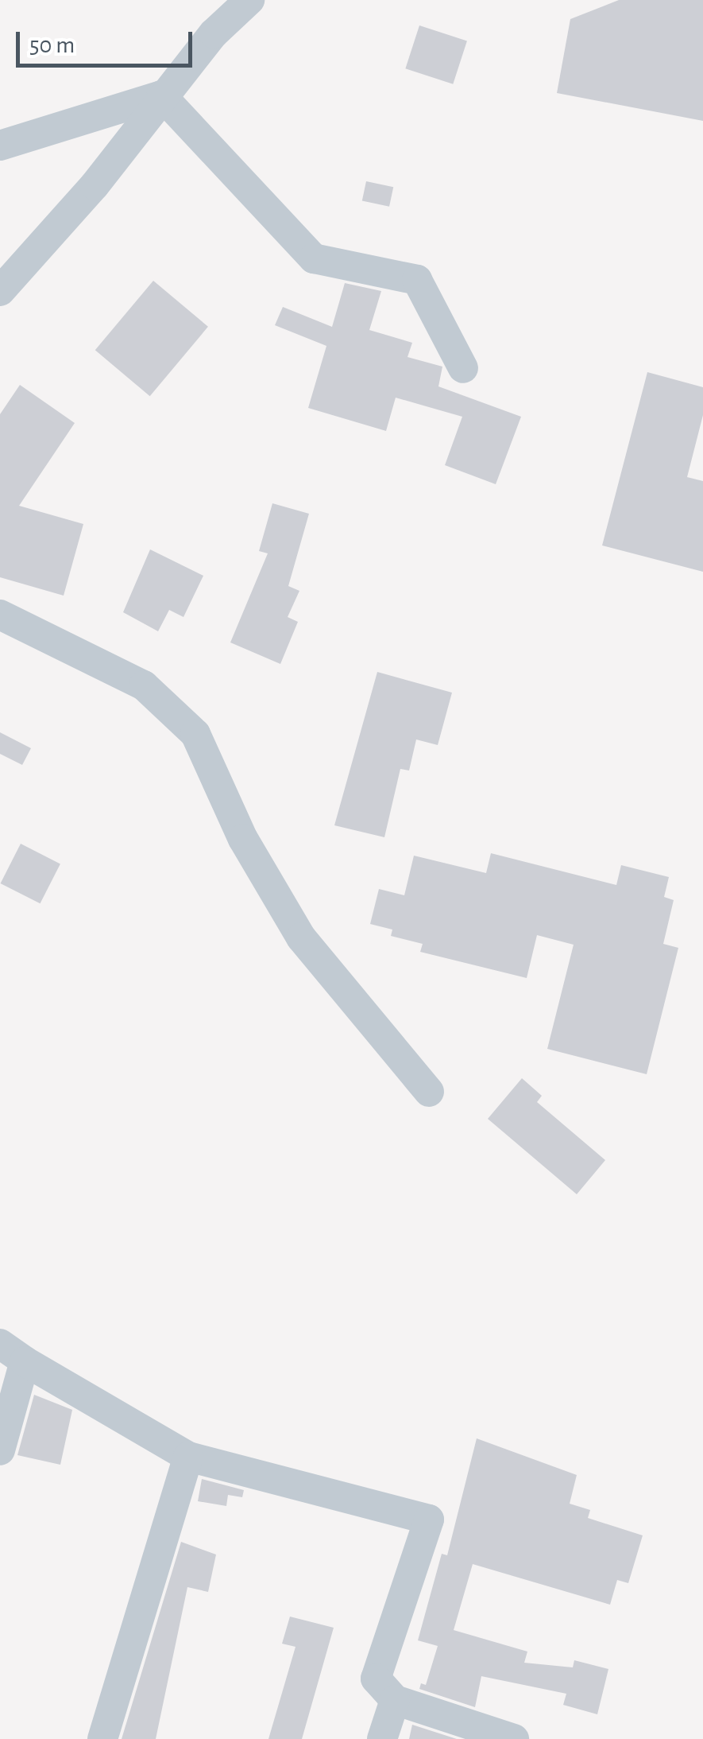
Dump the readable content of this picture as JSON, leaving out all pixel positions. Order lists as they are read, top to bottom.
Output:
{
  "scale_bar": "50 m"
}
